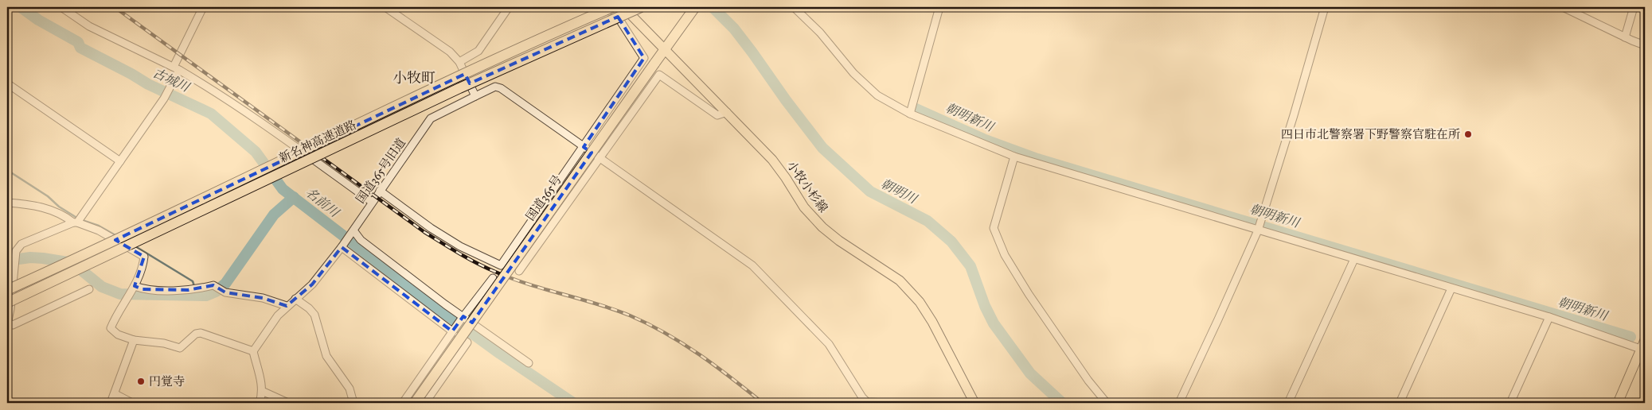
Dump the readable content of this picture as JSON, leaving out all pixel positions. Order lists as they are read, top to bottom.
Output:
{
  "streets": {
    "highway": ["新名神高速道路", "国道365号"],
    "main road": ["小牧小杉線"],
    "street": ["国道365号旧道"]
  },
  "crossings": [
    ["小牧小杉線", "国道365号"]
  ],
  "districts": ["小牧町"],
  "water": [
    "古城川",
    "朝明新川",
    "朝明川",
    "名前川"
  ],
  "places": ["四日市北警察署下野警察官駐在所", "円覚寺"]
}
